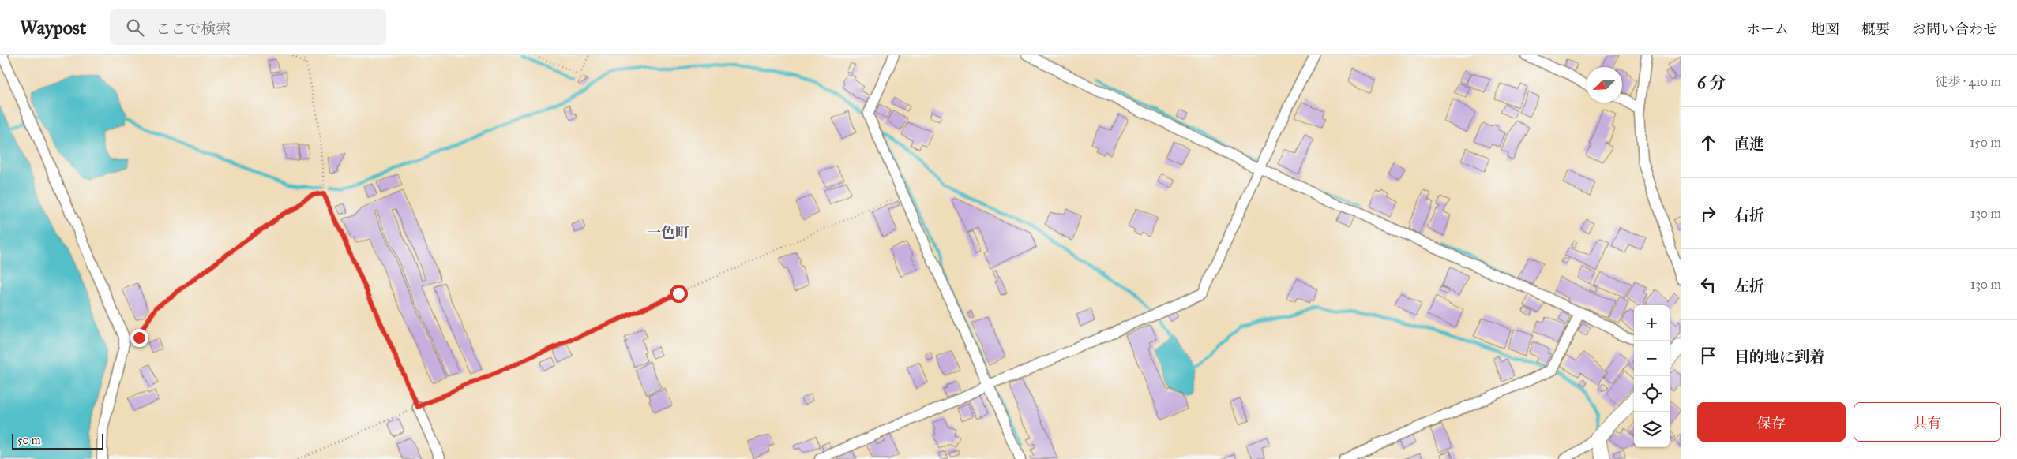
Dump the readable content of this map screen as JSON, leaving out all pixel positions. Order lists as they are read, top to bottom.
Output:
{
  "districts": ["一色町"],
  "scale_bar": "50 m",
  "north": "bottom left",
  "page": {
    "header": "Waypost",
    "search": "ここで検索",
    "nav": [
      "ホーム",
      "地図",
      "概要",
      "お問い合わせ"
    ],
    "heading": ["6 分", "徒歩 · 410 m"],
    "list": [
      ["直進", "150 m"],
      ["右折", "130 m"],
      ["左折", "130 m"],
      "目的地に到着"
    ],
    "map_buttons": ["+", "−"],
    "buttons": ["保存", "共有"],
    "scale": "50 m"
  }
}
